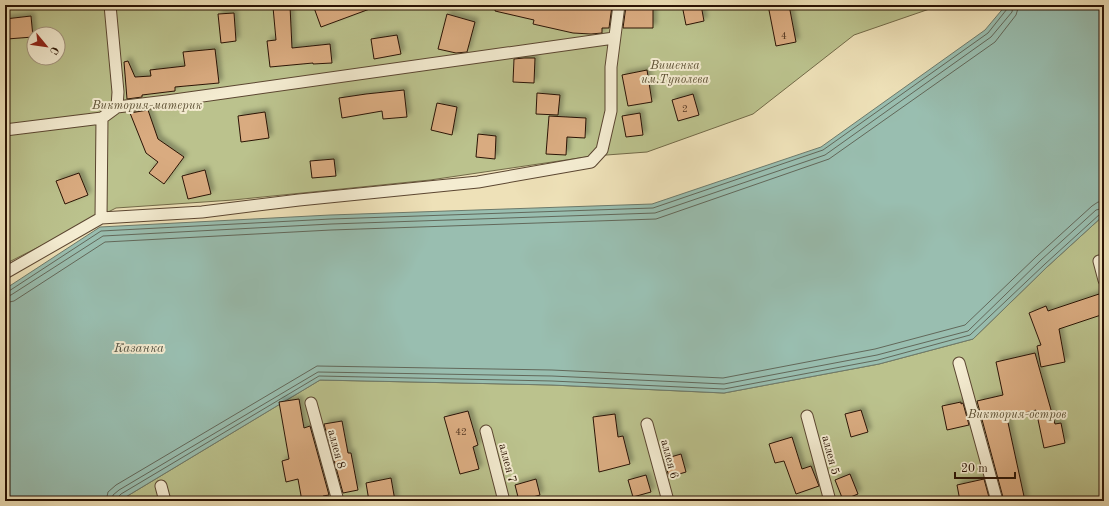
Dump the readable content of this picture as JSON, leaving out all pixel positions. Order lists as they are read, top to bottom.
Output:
{
  "streets": {
    "lane": [
      "аллея 8",
      "аллея 5",
      "аллея 6",
      "аллея 7"
    ]
  },
  "water": ["Казанка"],
  "parks": ["Вишенка им.Туполева", "Виктория-материк", "Виктория-остров"],
  "house_numbers": ["4", "2", "42"],
  "scale_bar": "20 m",
  "north": "bottom right"
}
